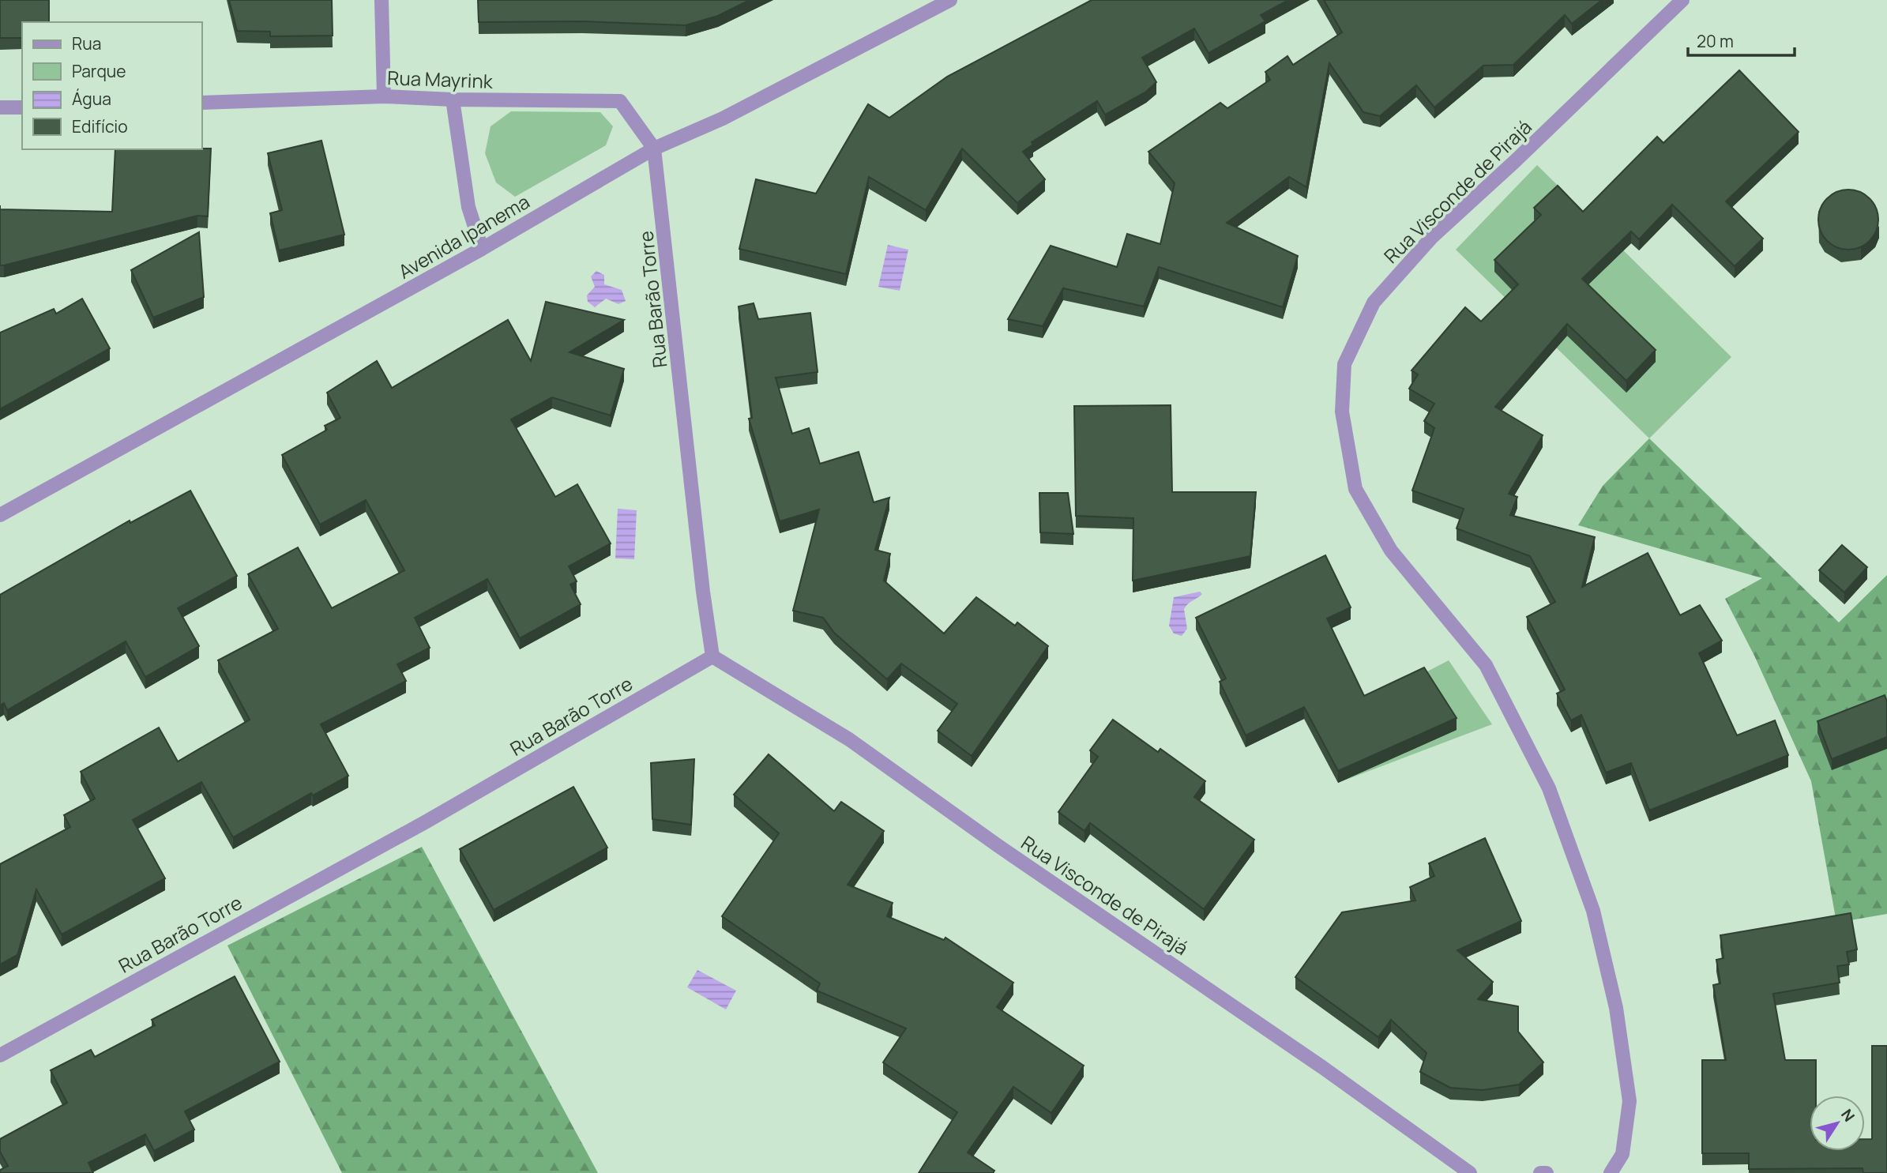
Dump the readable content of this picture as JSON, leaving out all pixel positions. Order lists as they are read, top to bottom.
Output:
{
  "streets": {
    "street": [
      "Rua Mayrink",
      "Rua Visconde de Pirajá",
      "Avenida Ipanema",
      "Rua Barão Torre"
    ]
  },
  "crossings": [
    ["Rua Mayrink", "Avenida Ipanema"],
    ["Rua Mayrink", "Rua Barão Torre"],
    ["Rua Visconde de Pirajá", "Rua Barão Torre"],
    ["Avenida Ipanema", "Rua Barão Torre"]
  ],
  "legend": [
    "Rua",
    "Parque",
    "Água",
    "Edifício"
  ],
  "scale_bar": "20 m",
  "north": "top right"
}
